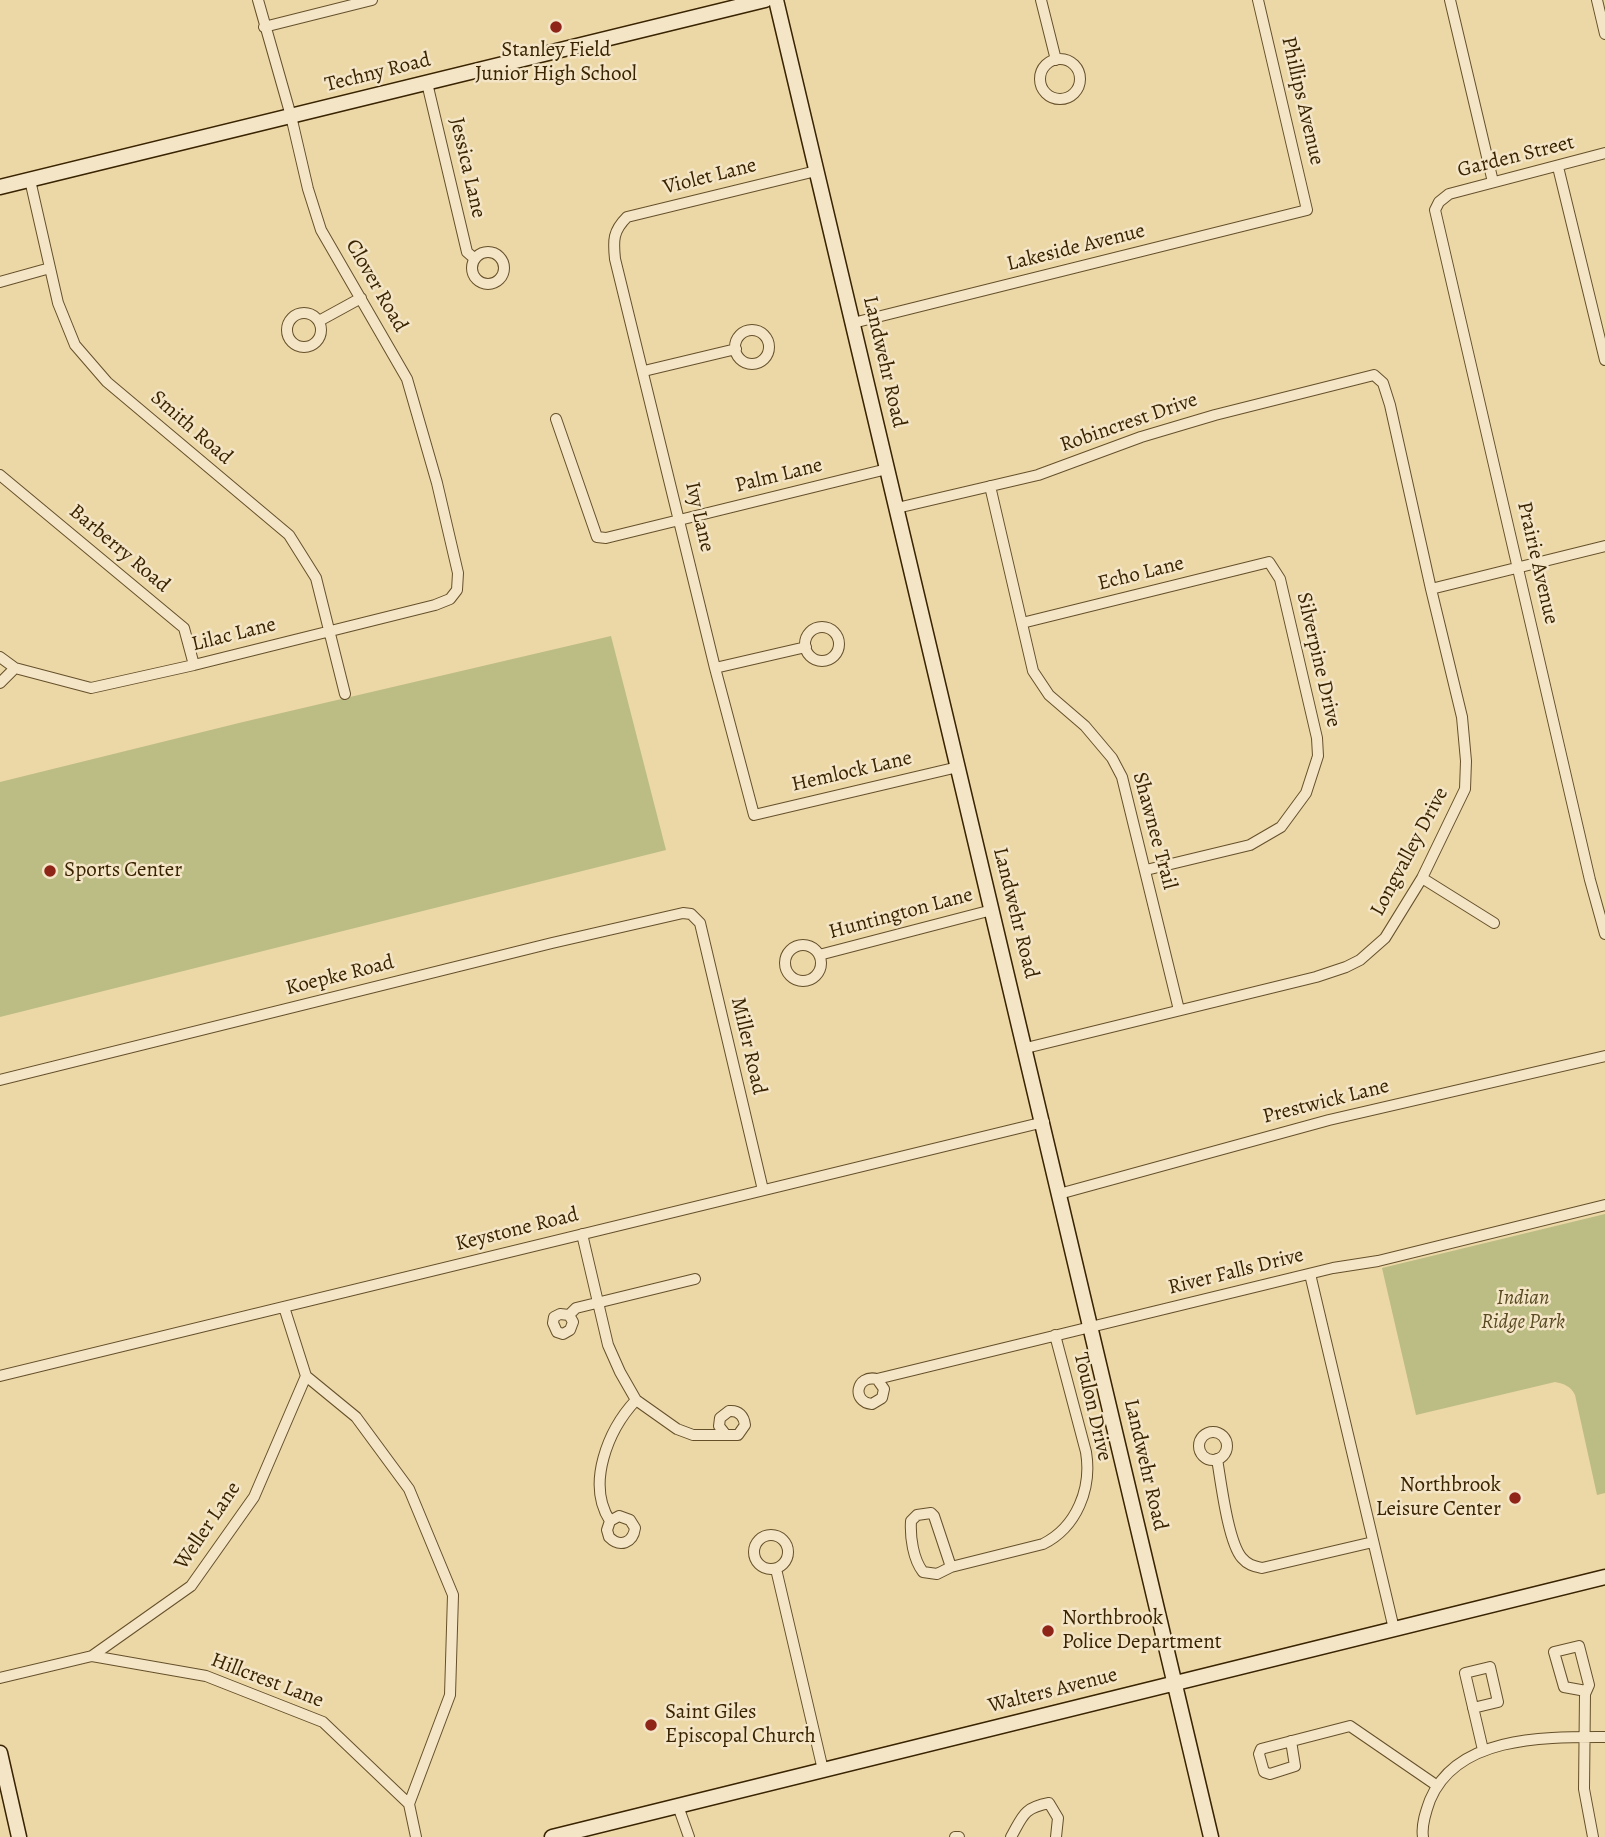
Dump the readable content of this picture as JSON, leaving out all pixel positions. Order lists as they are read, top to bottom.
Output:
{
  "streets": {
    "main road": ["Techny Road", "Landwehr Road", "Walters Avenue"],
    "street": [
      "Phillips Avenue",
      "Garden Street",
      "Jessica Lane",
      "Violet Lane",
      "Lakeside Avenue",
      "Clover Road",
      "Robincrest Drive",
      "Smith Road",
      "Palm Lane",
      "Ivy Lane",
      "Barberry Road",
      "Prairie Avenue",
      "Echo Lane",
      "Lilac Lane",
      "Silverpine Drive",
      "Hemlock Lane",
      "Shawnee Trail",
      "Longvalley Drive",
      "Huntington Lane",
      "Koepke Road",
      "Miller Road",
      "Prestwick Lane",
      "Keystone Road",
      "River Falls Drive",
      "Toulon Drive",
      "Weller Lane",
      "Hillcrest Lane"
    ]
  },
  "crossings": [
    ["Techny Road", "Jessica Lane"],
    ["Techny Road", "Clover Road"],
    ["Techny Road", "Smith Road"],
    ["Phillips Avenue", "Lakeside Avenue"],
    ["Garden Street", "Prairie Avenue"],
    ["Violet Lane", "Landwehr Road"],
    ["Violet Lane", "Ivy Lane"],
    ["Lakeside Avenue", "Landwehr Road"],
    ["Clover Road", "Lilac Lane"],
    ["Landwehr Road", "Robincrest Drive"],
    ["Landwehr Road", "Palm Lane"],
    ["Landwehr Road", "Hemlock Lane"],
    ["Landwehr Road", "Longvalley Drive"],
    ["Landwehr Road", "Huntington Lane"],
    ["Landwehr Road", "Prestwick Lane"],
    ["Landwehr Road", "Keystone Road"],
    ["Landwehr Road", "River Falls Drive"],
    ["Landwehr Road", "Walters Avenue"],
    ["Robincrest Drive", "Shawnee Trail"],
    ["Robincrest Drive", "Longvalley Drive"],
    ["Smith Road", "Lilac Lane"],
    ["Palm Lane", "Ivy Lane"],
    ["Ivy Lane", "Hemlock Lane"],
    ["Barberry Road", "Lilac Lane"],
    ["Echo Lane", "Silverpine Drive"],
    ["Echo Lane", "Shawnee Trail"],
    ["Silverpine Drive", "Shawnee Trail"],
    ["Shawnee Trail", "Longvalley Drive"],
    ["Koepke Road", "Miller Road"],
    ["Miller Road", "Keystone Road"],
    ["River Falls Drive", "Toulon Drive"],
    ["Weller Lane", "Hillcrest Lane"]
  ],
  "parks": ["Indian Ridge Park"],
  "places": [
    "Stanley Field Junior High School",
    "Sports Center",
    "Northbrook Leisure Center",
    "Northbrook Police Department",
    "Saint Giles Episcopal Church"
  ]
}
